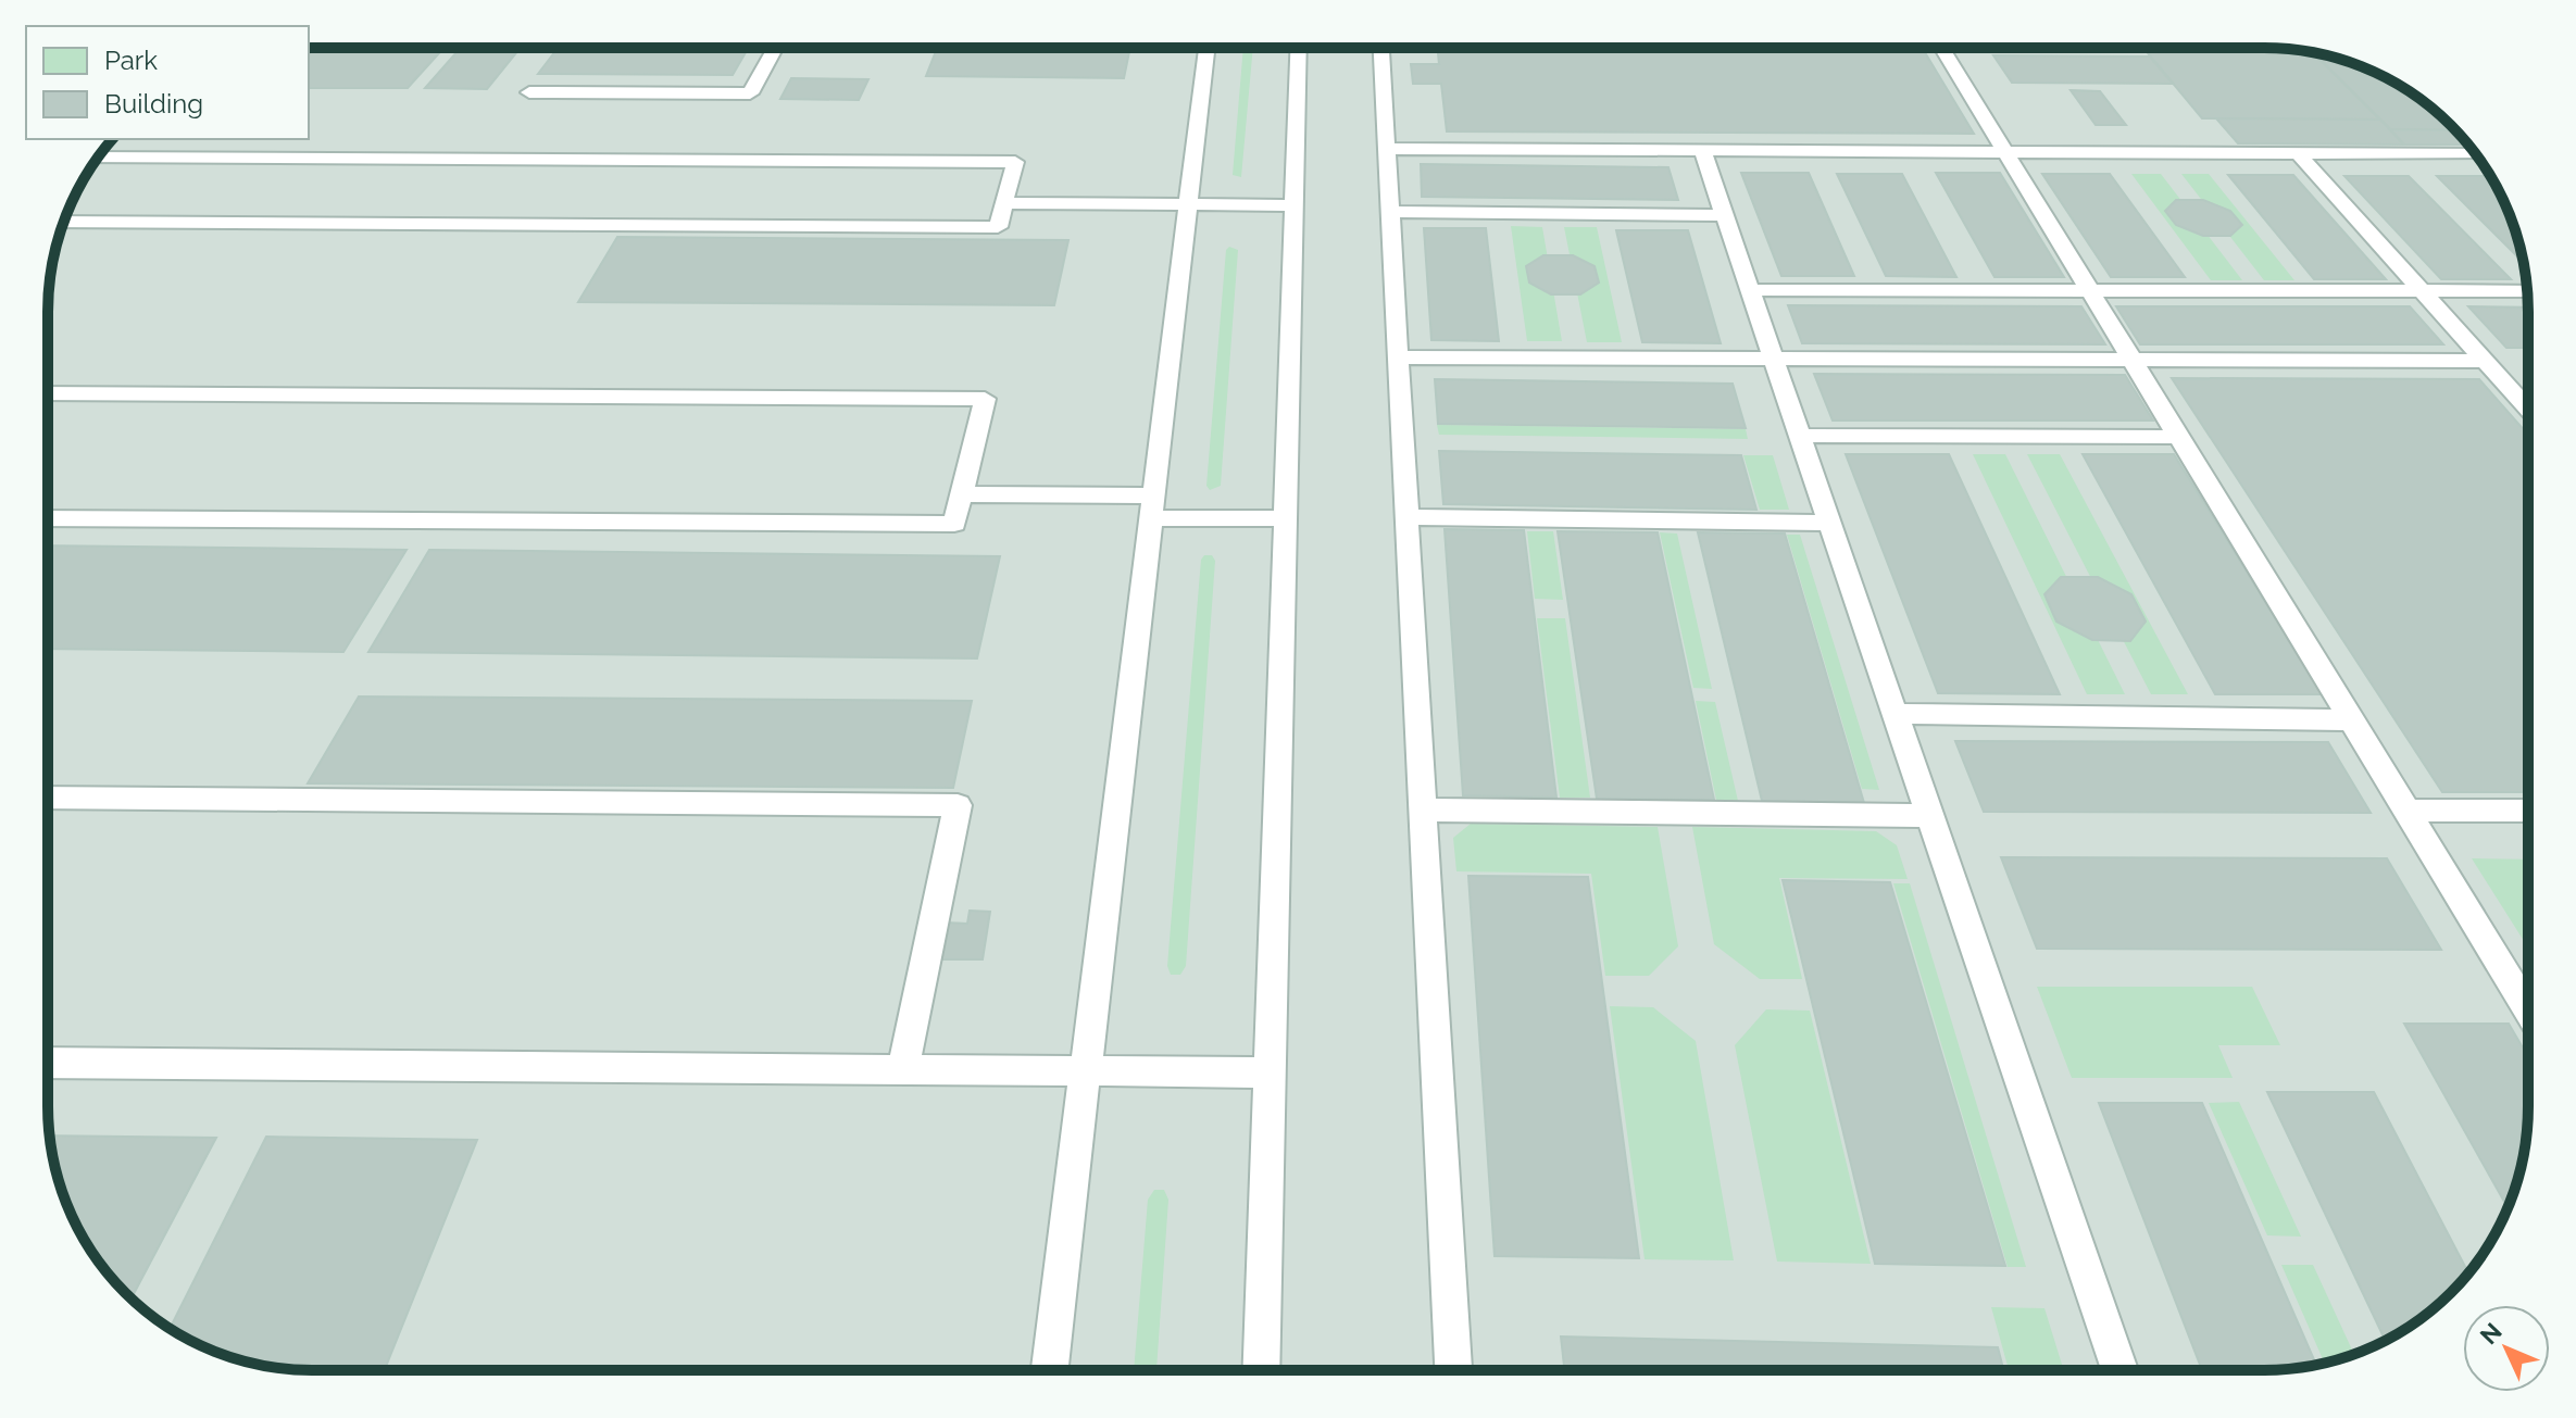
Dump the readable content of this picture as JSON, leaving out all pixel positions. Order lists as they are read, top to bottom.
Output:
{
  "legend": ["Park", "Building"],
  "north": "top left"
}
